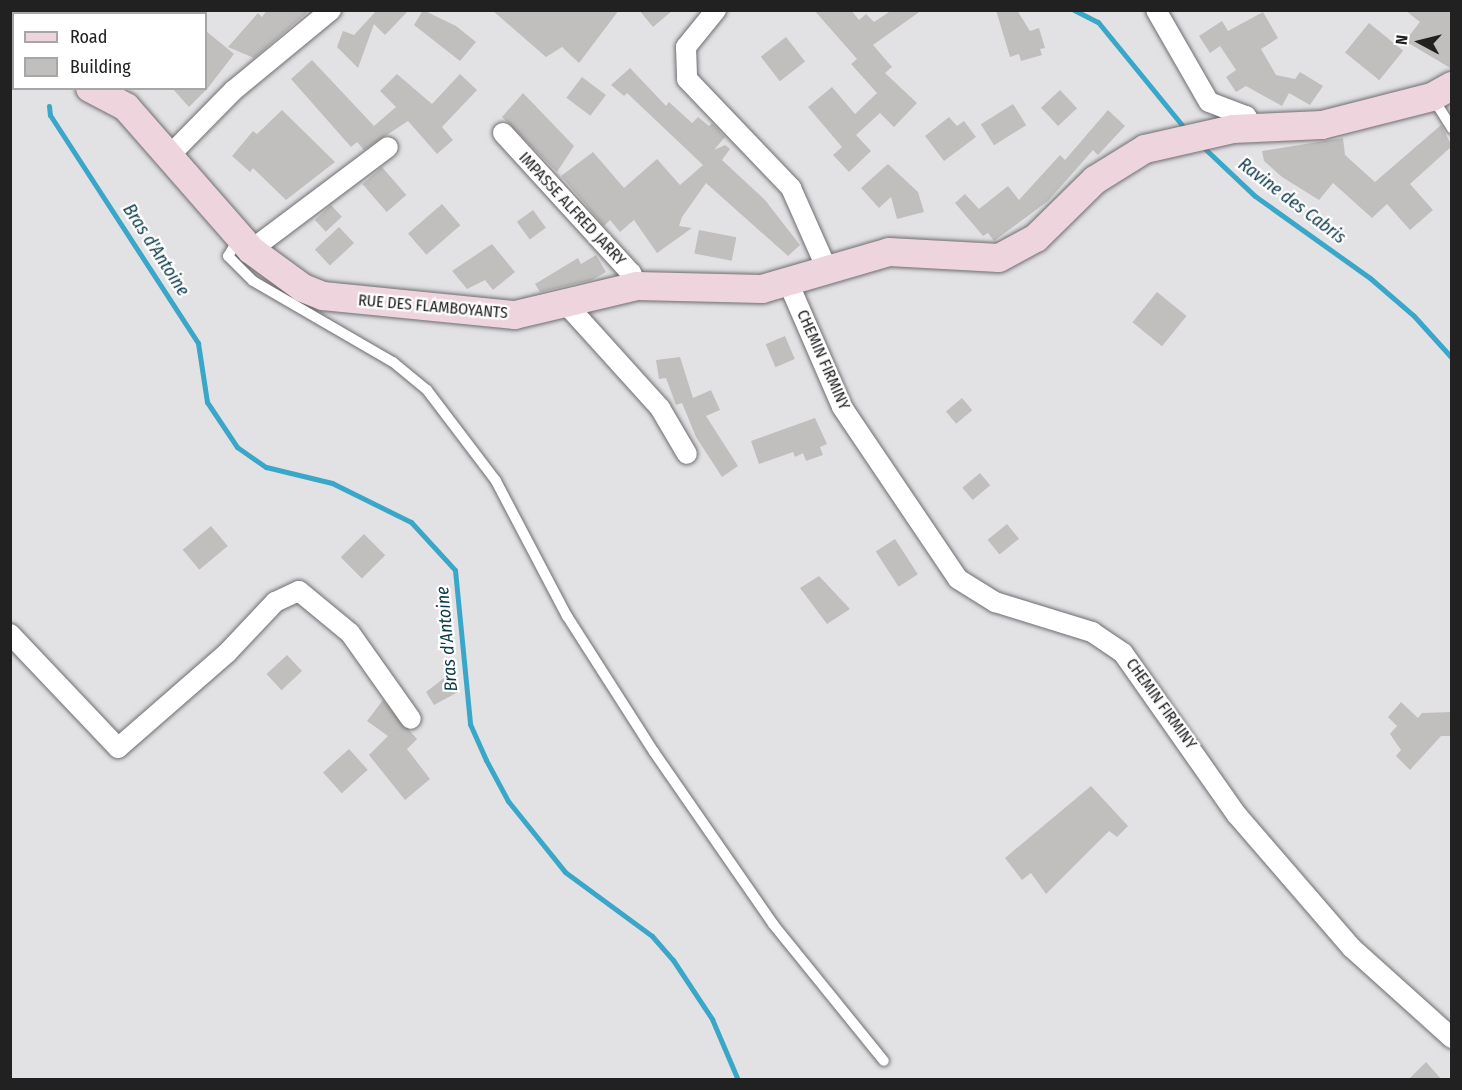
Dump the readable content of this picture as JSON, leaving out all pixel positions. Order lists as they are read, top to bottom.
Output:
{
  "streets": {
    "main road": ["RUE DES FLAMBOYANTS"],
    "street": ["IMPASSE ALFRED JARRY", "CHEMIN FIRMINY"]
  },
  "crossings": [
    ["IMPASSE ALFRED JARRY", "RUE DES FLAMBOYANTS"],
    ["RUE DES FLAMBOYANTS", "CHEMIN FIRMINY"]
  ],
  "water": ["Ravine des Cabris", "Bras d'Antoine"],
  "legend": ["Road", "Building"],
  "north": "left"
}
